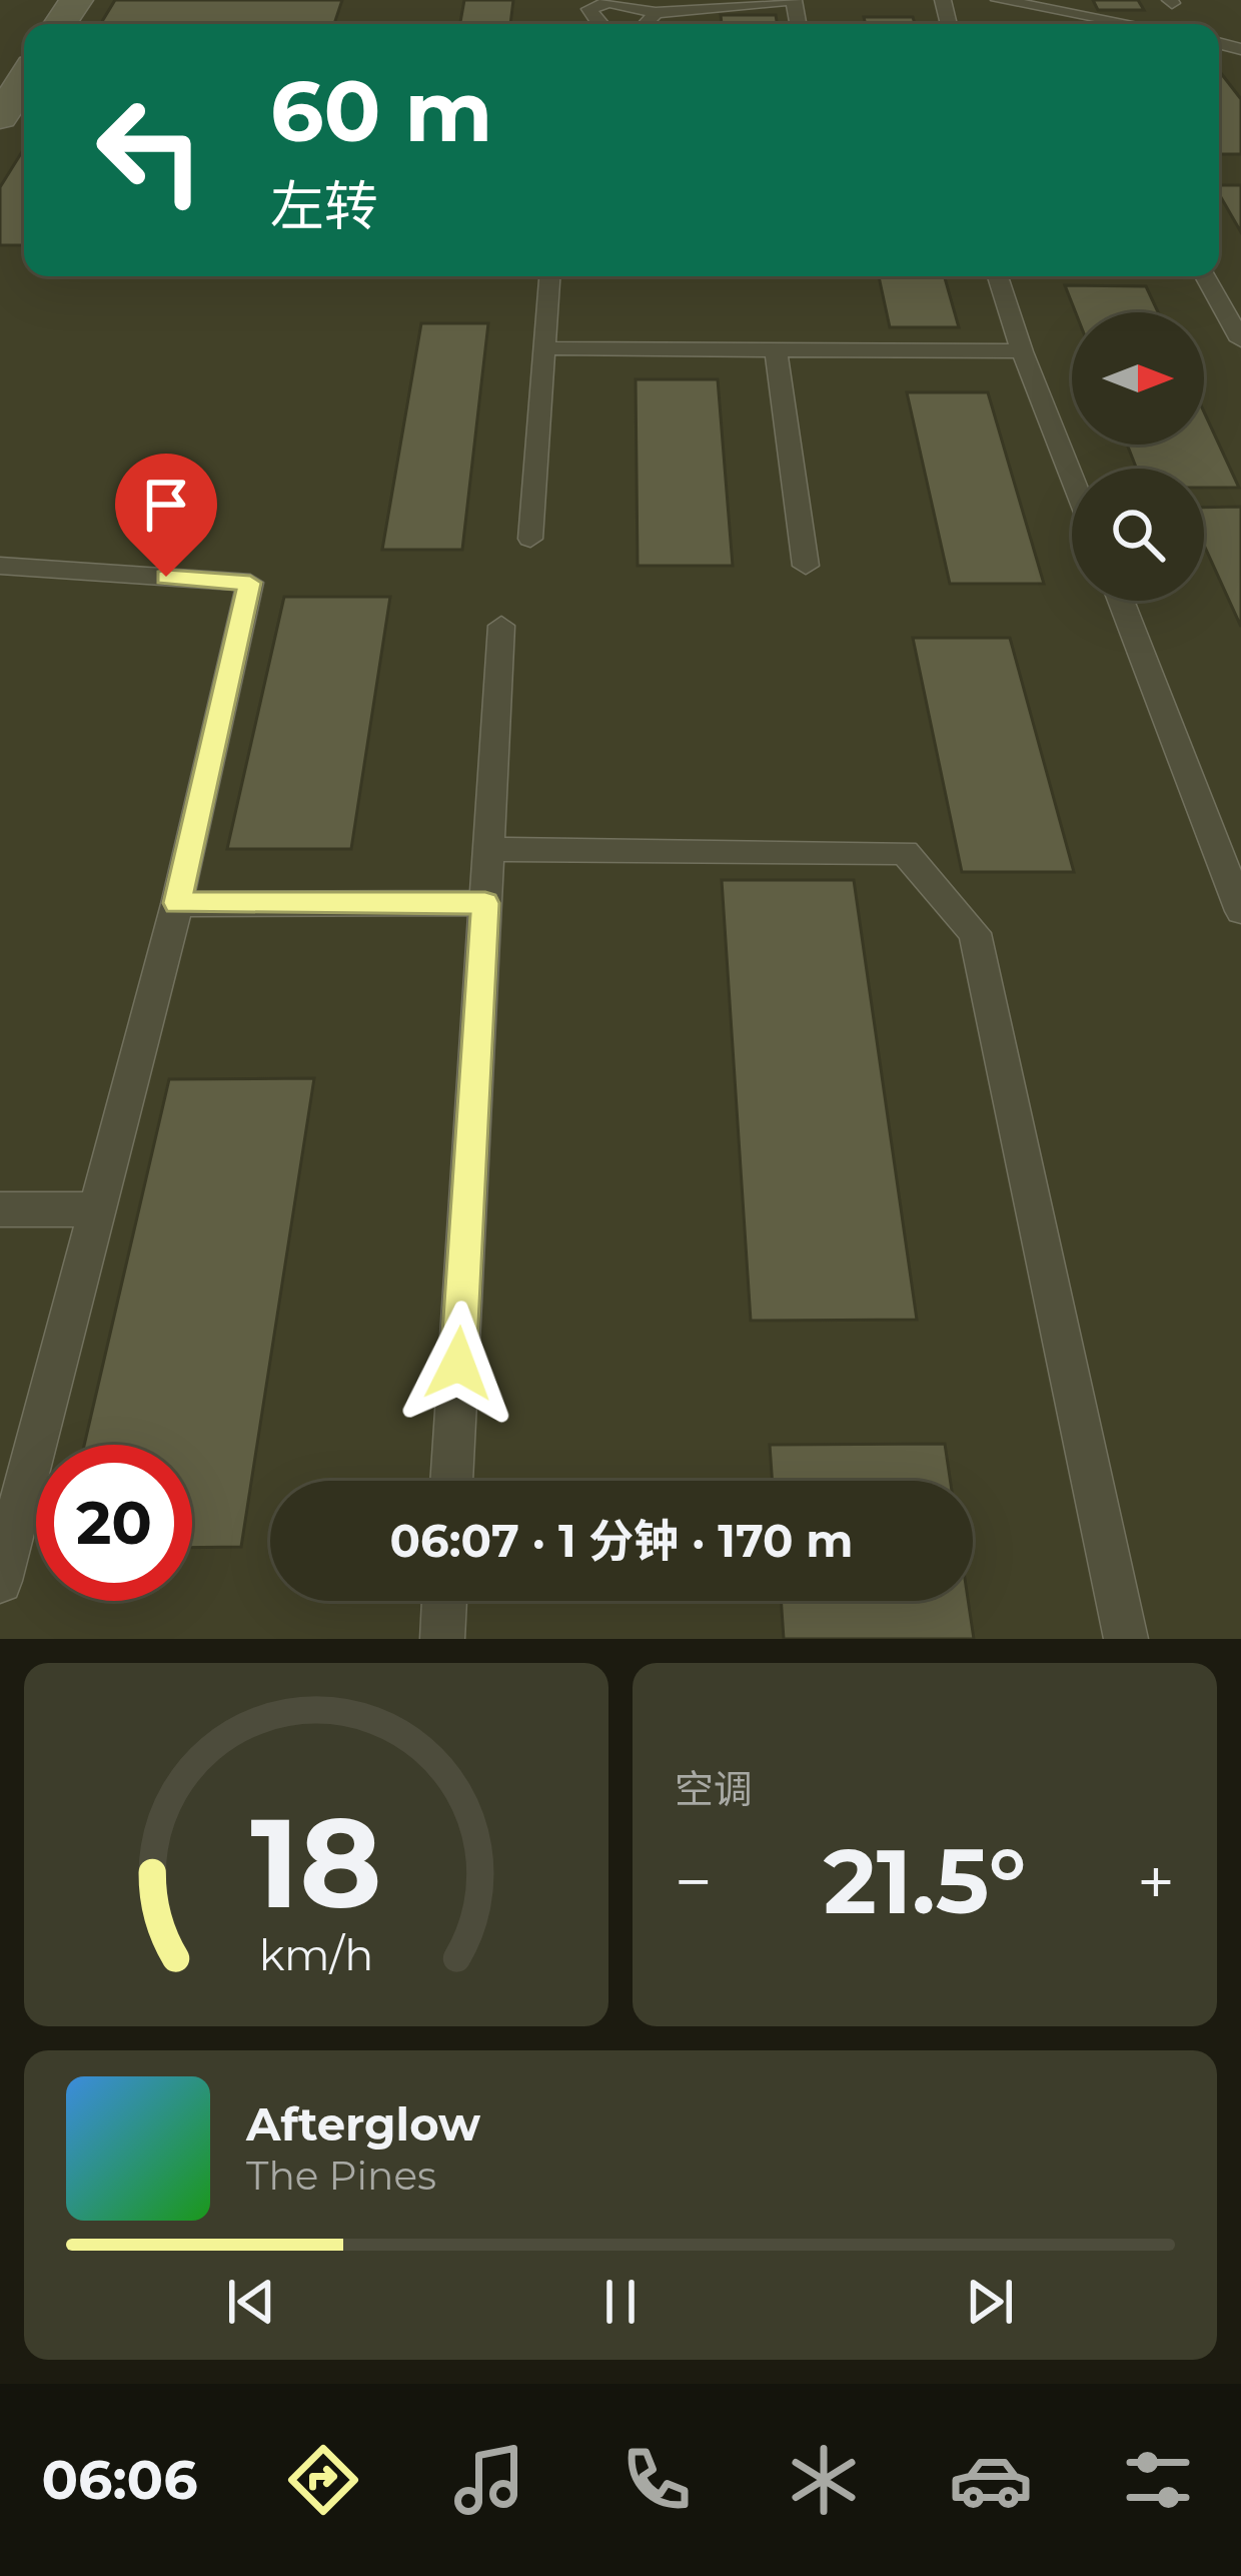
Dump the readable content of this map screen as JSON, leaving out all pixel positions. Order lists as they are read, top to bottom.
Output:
{
  "north": "right",
  "page": {
    "turn": ["60 m", "左转"],
    "limit": "20",
    "trip": "06:07 · 1 分钟 · 170 m",
    "tile": "空调",
    "heat": ["−", "21.5°", "+"],
    "song": ["Afterglow", "The Pines"],
    "tabs": "06:06",
    "gauge": ["18", "km/h"]
  }
}
